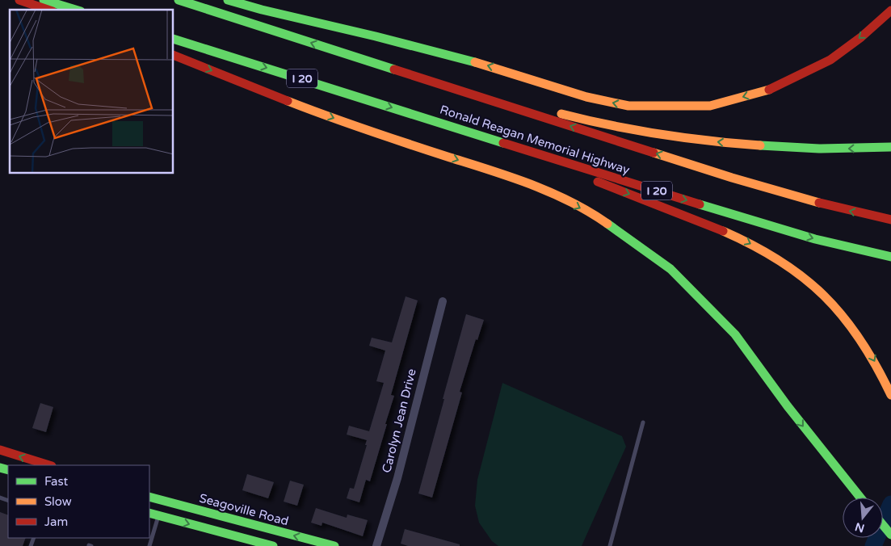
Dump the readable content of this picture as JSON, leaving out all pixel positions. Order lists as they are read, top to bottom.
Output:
{
  "streets": {
    "main road": ["I 20", "Ronald Reagan Memorial Highway", "Seagoville Road"],
    "street": ["Carolyn Jean Drive"]
  },
  "legend": ["Fast", "Slow", "Jam"],
  "north": "bottom"
}
